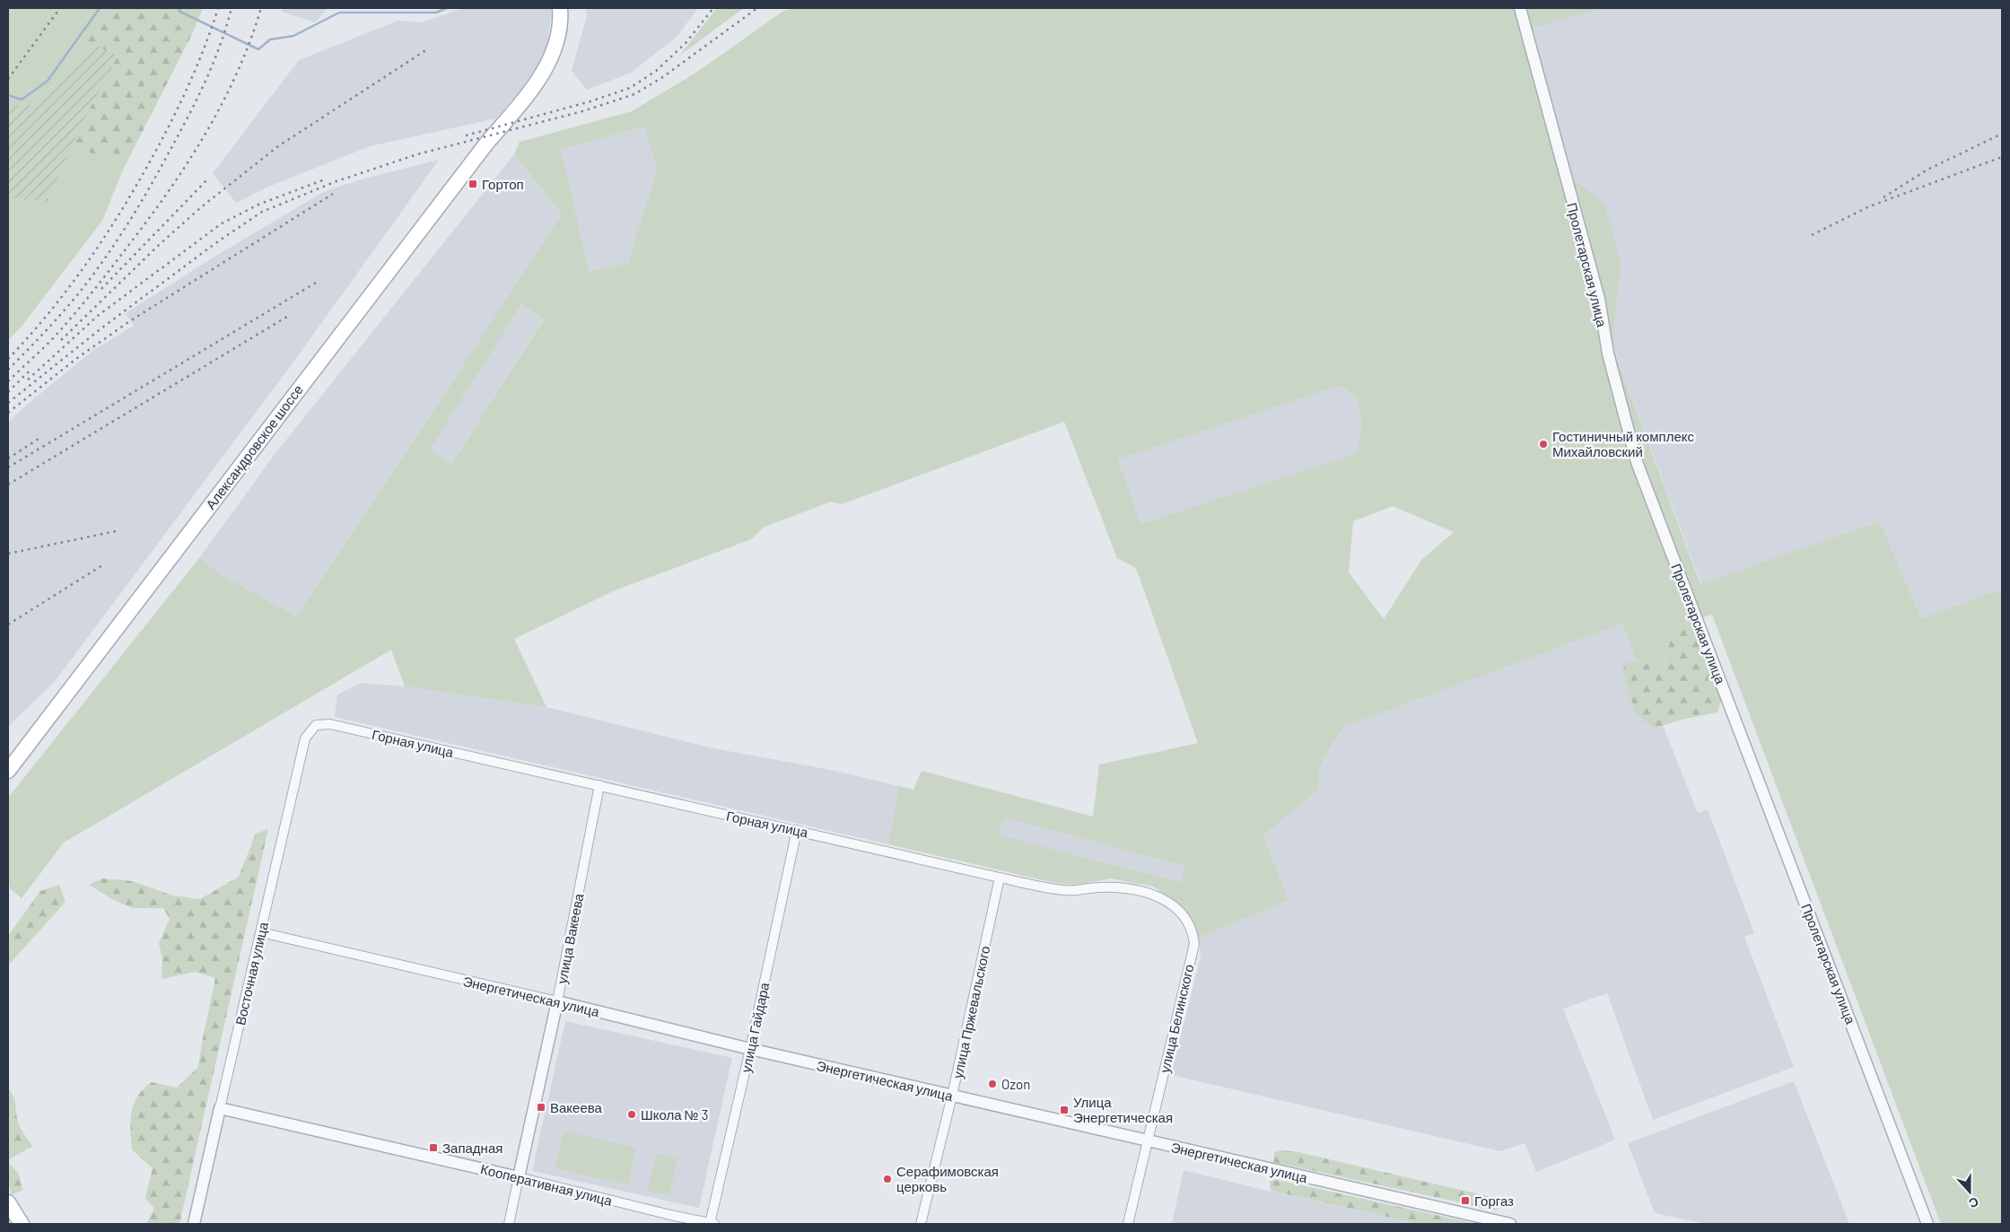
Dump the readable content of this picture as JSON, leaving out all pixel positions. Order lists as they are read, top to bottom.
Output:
{
  "streets": {
    "main road": ["Александровское шоссе"],
    "street": [
      "Пролетарская улица",
      "Горная улица",
      "улица Вакеева",
      "Восточная улица",
      "Энергетическая улица",
      "улица Пржевальского",
      "улица Белинского",
      "улица Гайдара",
      "Кооперативная улица"
    ]
  },
  "crossings": [
    ["Горная улица", "улица Вакеева"],
    ["Горная улица", "Восточная улица"],
    ["Горная улица", "улица Пржевальского"],
    ["Горная улица", "улица Белинского"],
    ["Горная улица", "улица Гайдара"],
    ["улица Вакеева", "Энергетическая улица"],
    ["улица Вакеева", "Кооперативная улица"],
    ["Восточная улица", "Энергетическая улица"],
    ["Восточная улица", "Кооперативная улица"],
    ["Энергетическая улица", "улица Пржевальского"],
    ["Энергетическая улица", "улица Белинского"],
    ["Энергетическая улица", "улица Гайдара"],
    ["улица Гайдара", "Кооперативная улица"]
  ],
  "places": {
    "transit": [
      "Гортоп",
      "Вакеева",
      "Улица Энергетическая",
      "Западная",
      "Горгаз"
    ],
    "other": [
      "Гостиничный комплекс Михайловский",
      "Ozon",
      "Школа № 3",
      "Серафимовская церковь"
    ]
  },
  "north": "bottom"
}
